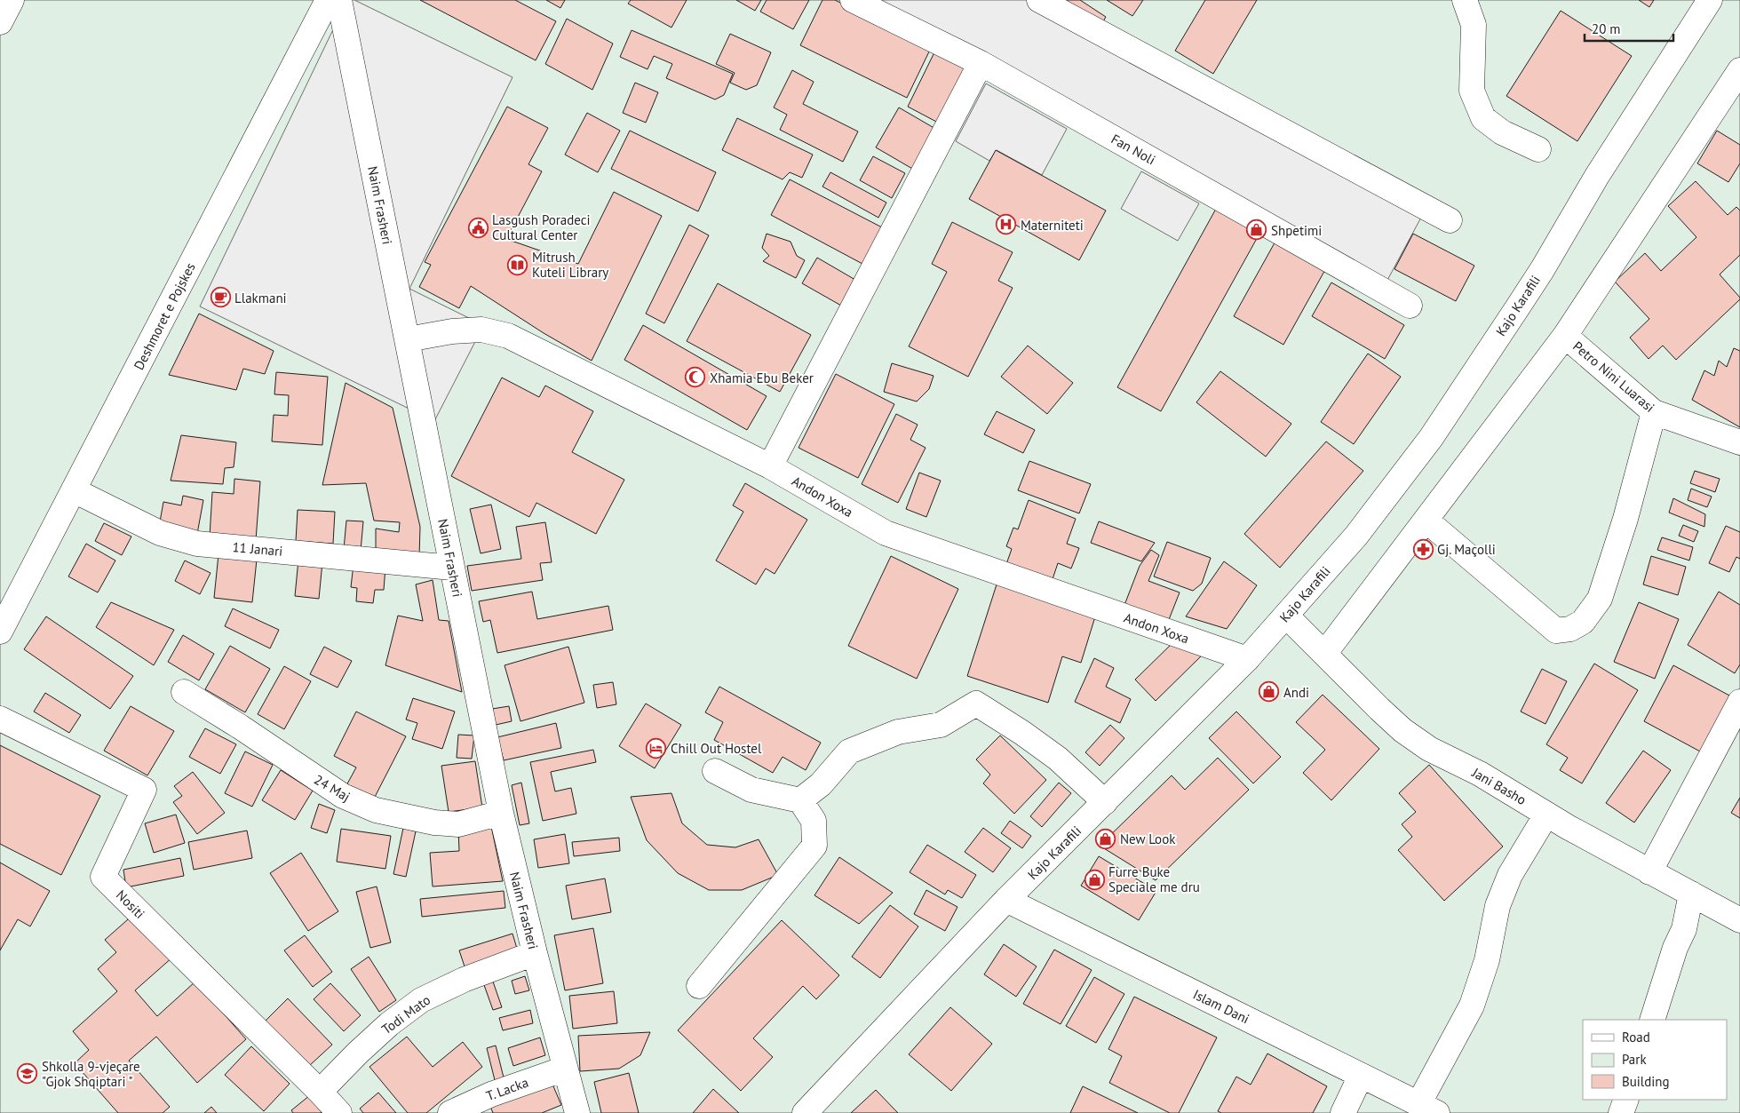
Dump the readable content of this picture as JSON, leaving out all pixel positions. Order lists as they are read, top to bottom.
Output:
{
  "streets": {
    "street": [
      "Fan Noli",
      "Naim Frasheri",
      "Kajo Karafili",
      "Deshmoret e Pojskes",
      "Petro Nini Luarasi",
      "Andon Xoxa",
      "11 Janari",
      "Jani Basho",
      "24 Maj",
      "Nositi",
      "Islam Dani",
      "Todi Mato",
      "T. Lacka"
    ]
  },
  "crossings": [
    ["Naim Frasheri", "Andon Xoxa"],
    ["Naim Frasheri", "11 Janari"],
    ["Naim Frasheri", "24 Maj"],
    ["Naim Frasheri", "Todi Mato"],
    ["Naim Frasheri", "T. Lacka"],
    ["Kajo Karafili", "Andon Xoxa"],
    ["Kajo Karafili", "Jani Basho"],
    ["Kajo Karafili", "Islam Dani"],
    ["Deshmoret e Pojskes", "11 Janari"],
    ["Nositi", "Todi Mato"]
  ],
  "places": {
    "hospital": ["Materniteti"],
    "public building": ["Lasgush Poradeci Cultural Center"],
    "shop": [
      "Shpetimi",
      "Andi",
      "New Look",
      "Furre Buke Speciale me dru"
    ],
    "library": ["Mitrush Kuteli Library"],
    "cafe": ["Llakmani"],
    "mosque": ["Xhamia Ebu Beker"],
    "pharmacy": ["Gj. Maçolli"],
    "hotel": ["Chill Out Hostel"],
    "school or university": ["Shkolla 9-vjeçare \"Gjok Shqiptari \""]
  },
  "legend": ["Road", "Park", "Building"],
  "scale_bar": "20 m"
}
